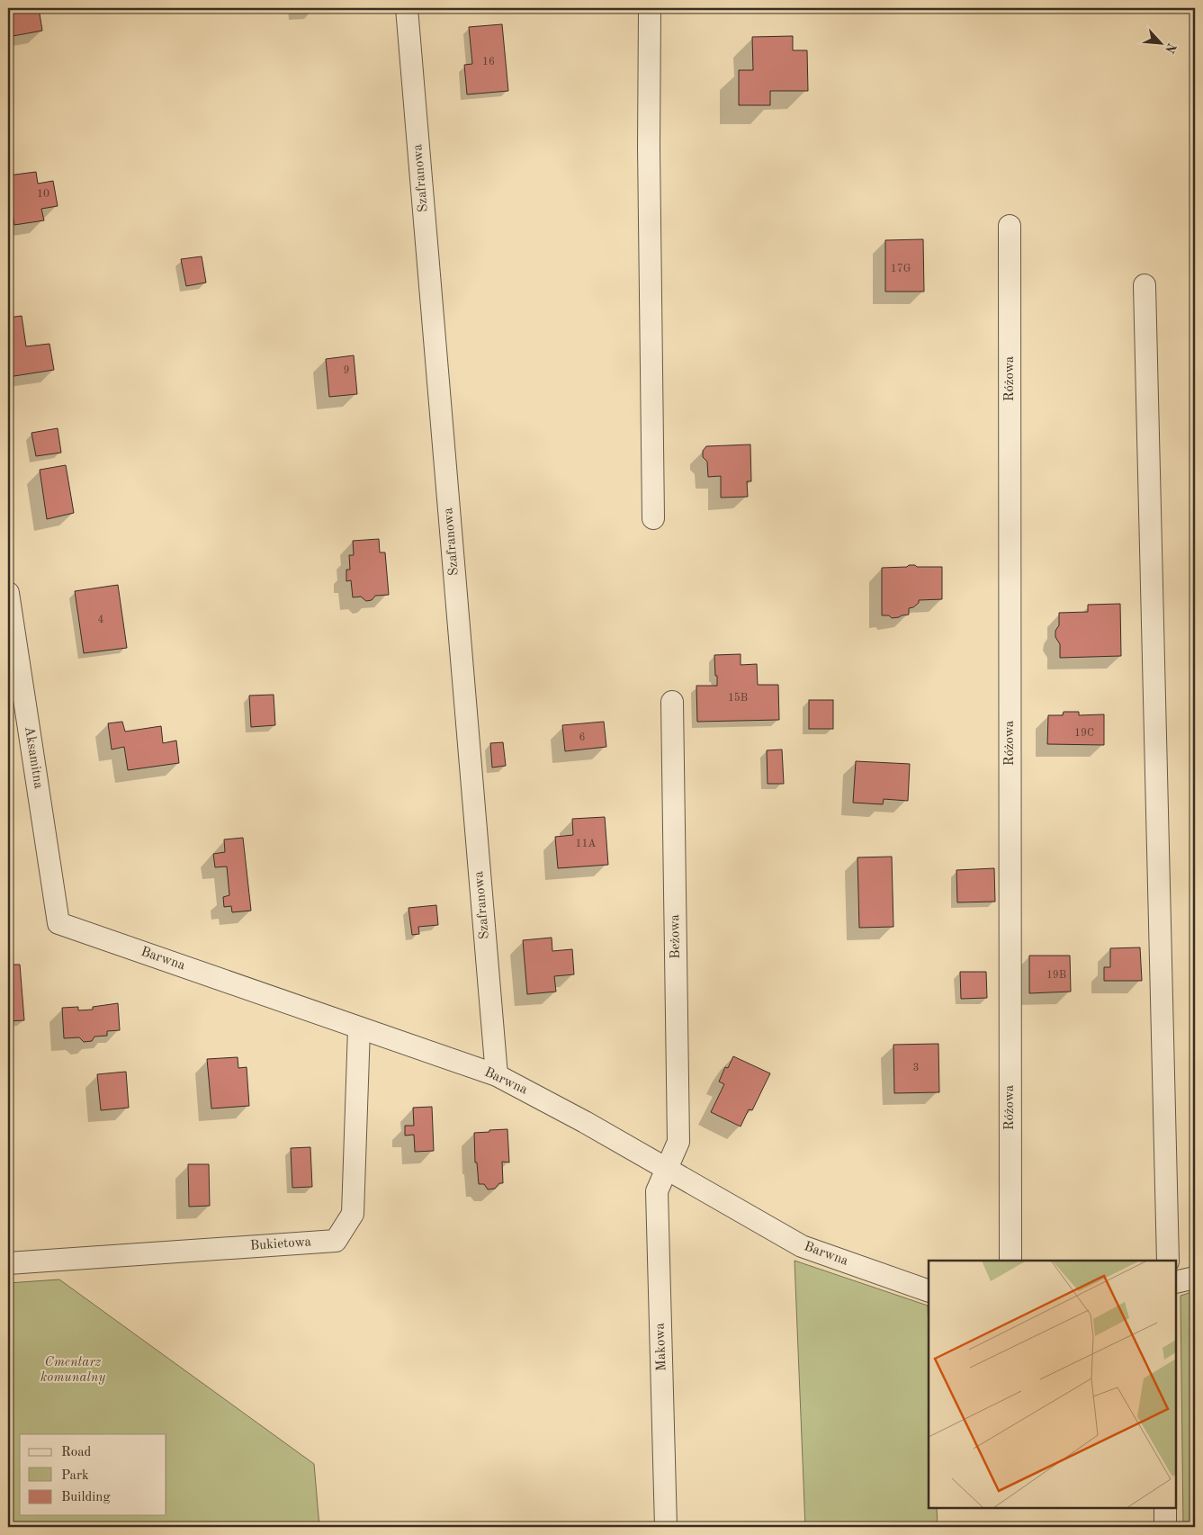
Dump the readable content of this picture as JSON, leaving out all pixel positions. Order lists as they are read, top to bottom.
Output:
{
  "streets": {
    "street": [
      "Szafranowa",
      "Różowa",
      "Aksamitna",
      "Beżowa",
      "Barwna",
      "Bukietowa",
      "Makowa"
    ]
  },
  "crossings": [
    ["Szafranowa", "Barwna"],
    ["Aksamitna", "Barwna"],
    ["Beżowa", "Barwna"],
    ["Beżowa", "Makowa"],
    ["Barwna", "Bukietowa"],
    ["Barwna", "Makowa"]
  ],
  "parks": ["Cmentarz komunalny"],
  "house_numbers": [
    "16",
    "10",
    "17G",
    "9",
    "4",
    "15B",
    "19C",
    "6",
    "11A",
    "19B",
    "3"
  ],
  "legend": ["Road", "Park", "Building"],
  "north": "bottom right"
}
